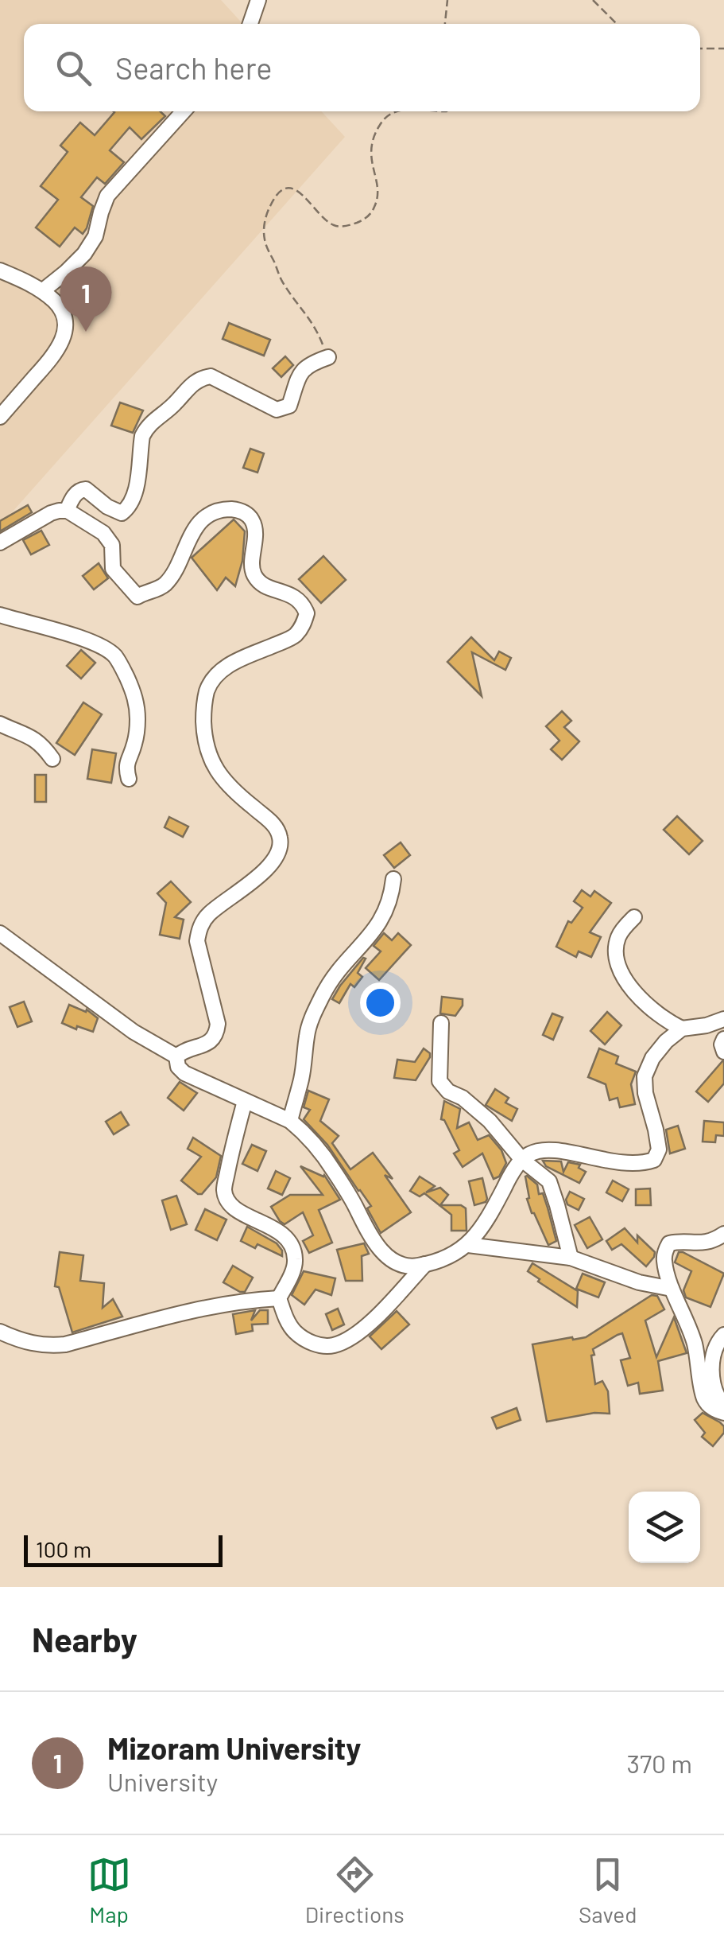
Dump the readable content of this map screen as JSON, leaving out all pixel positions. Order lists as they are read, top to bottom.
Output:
{
  "scale_bar": "100 m",
  "page": {
    "search": "Search here",
    "pins": "1",
    "scale": "100 m",
    "heading": "Nearby",
    "list": [
      {
        "mark": "1",
        "name": "Mizoram University",
        "note": "University",
        "value": "370 m"
      }
    ],
    "nav": ["Map", "Directions", "Saved"]
  }
}
